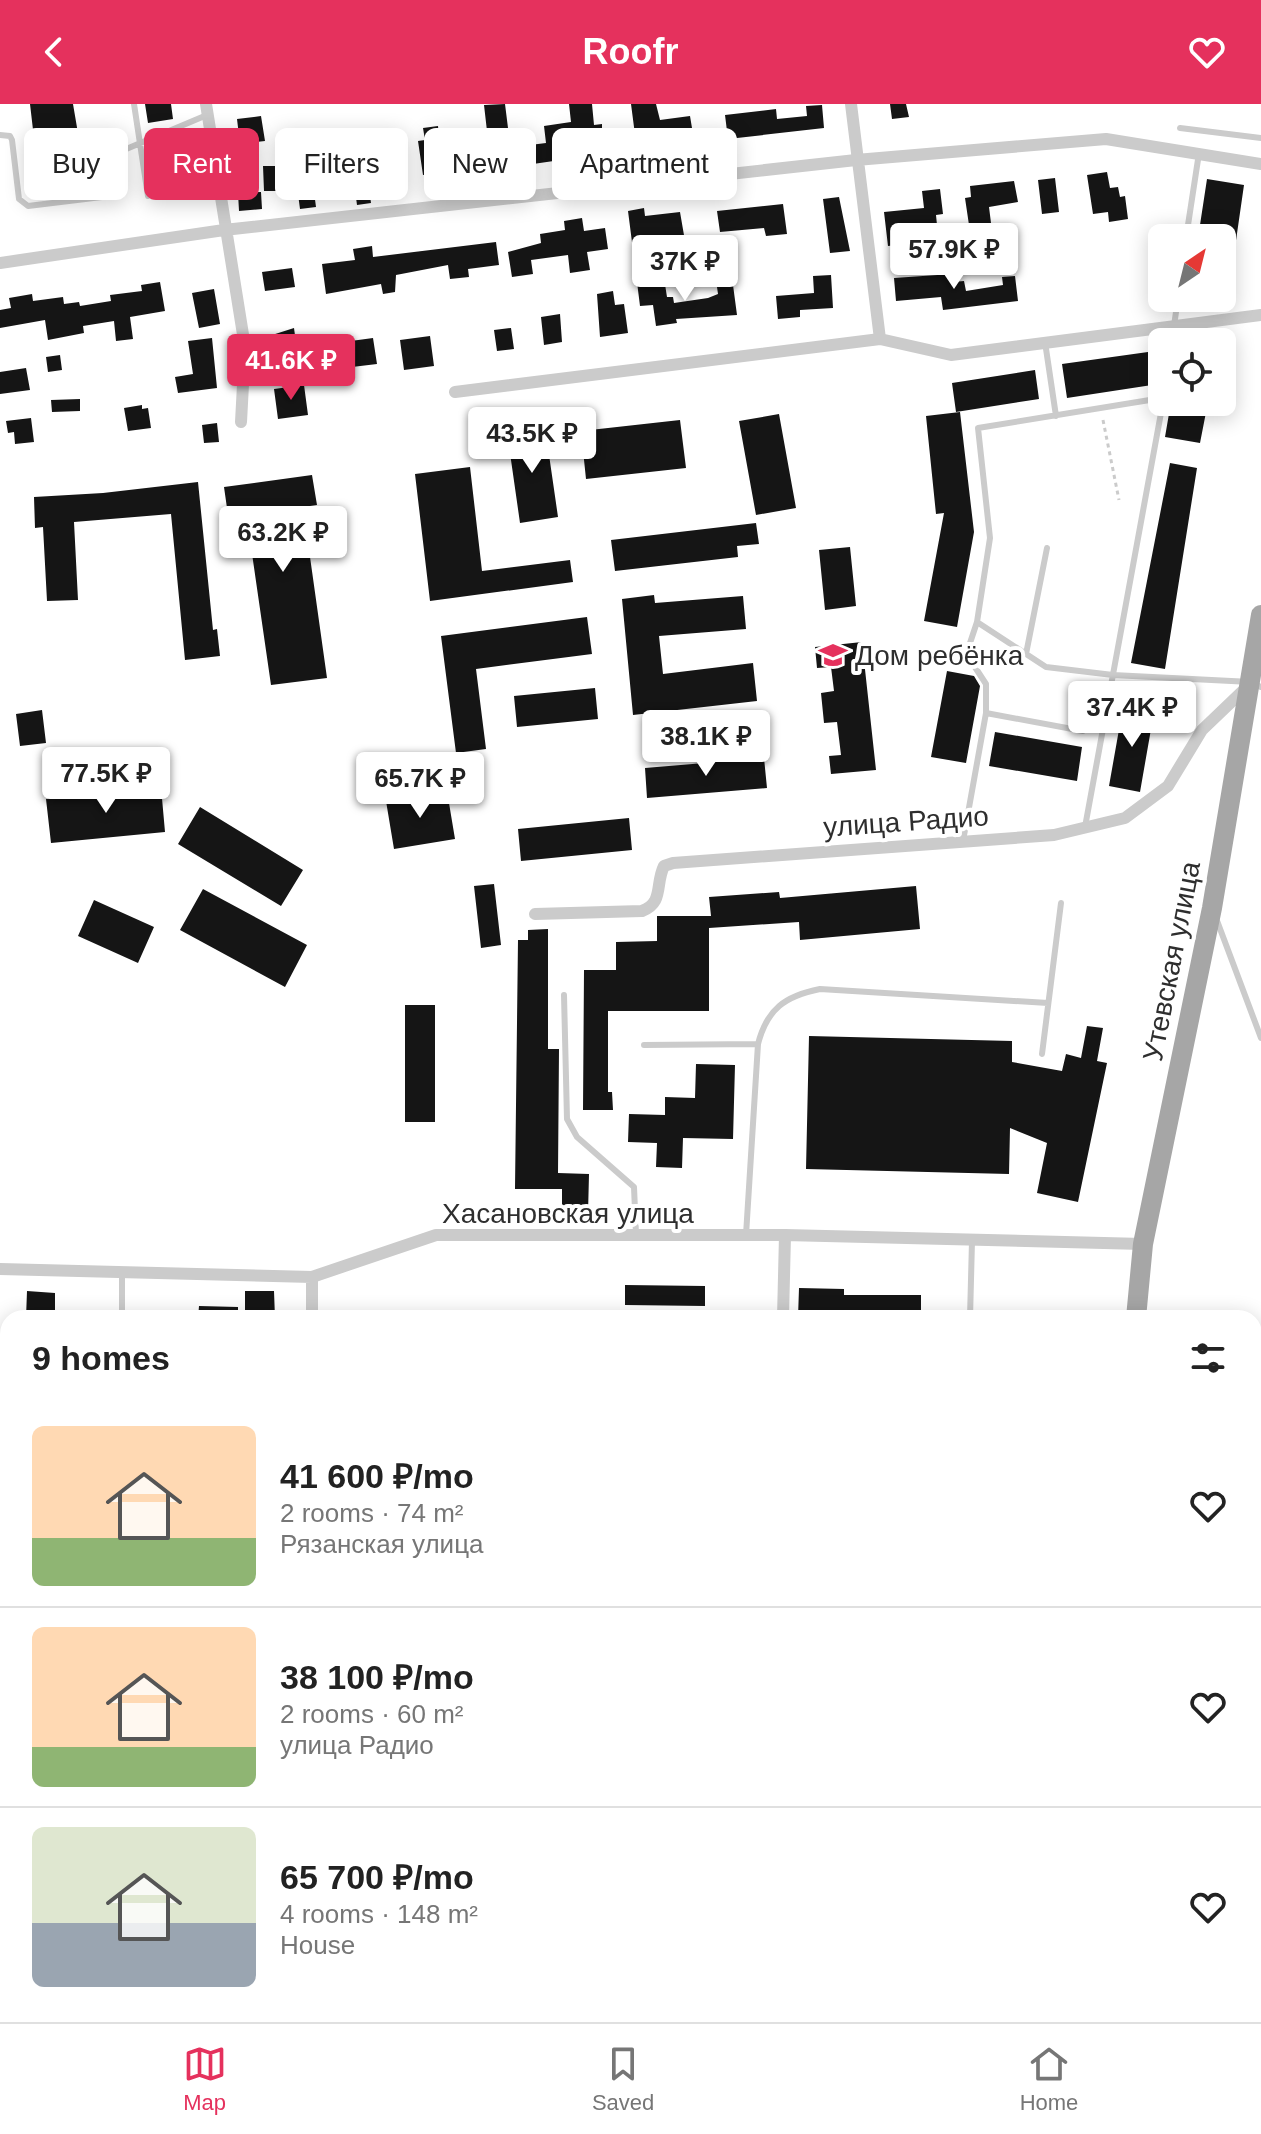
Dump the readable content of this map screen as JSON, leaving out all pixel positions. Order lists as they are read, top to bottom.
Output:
{
  "streets": {
    "main road": ["Утевская улица"],
    "street": ["улица Радио", "Хасановская улица"]
  },
  "crossings": [
    ["улица Радио", "Утевская улица"],
    ["Утевская улица", "Хасановская улица"]
  ],
  "places": {
    "school or university": ["Дом ребёнка"]
  },
  "north": "top right",
  "page": {
    "header": "Roofr",
    "chip": [
      "Buy",
      "Rent",
      "Filters",
      "New",
      "Apartment"
    ],
    "price": [
      "57.9K ₽",
      "37K ₽",
      "41.6K ₽",
      "43.5K ₽",
      "63.2K ₽",
      "37.4K ₽",
      "38.1K ₽",
      "77.5K ₽",
      "65.7K ₽"
    ],
    "heading": "9 homes",
    "list": [
      {
        "name": "41 600 ₽/mo",
        "note": "2 rooms · 74 m² · Рязанская улица"
      },
      {
        "name": "38 100 ₽/mo",
        "note": "2 rooms · 60 m² · улица Радио"
      },
      {
        "name": "65 700 ₽/mo",
        "note": "4 rooms · 148 m² · House"
      }
    ],
    "tabs": ["Map", "Saved", "Home"]
  }
}
